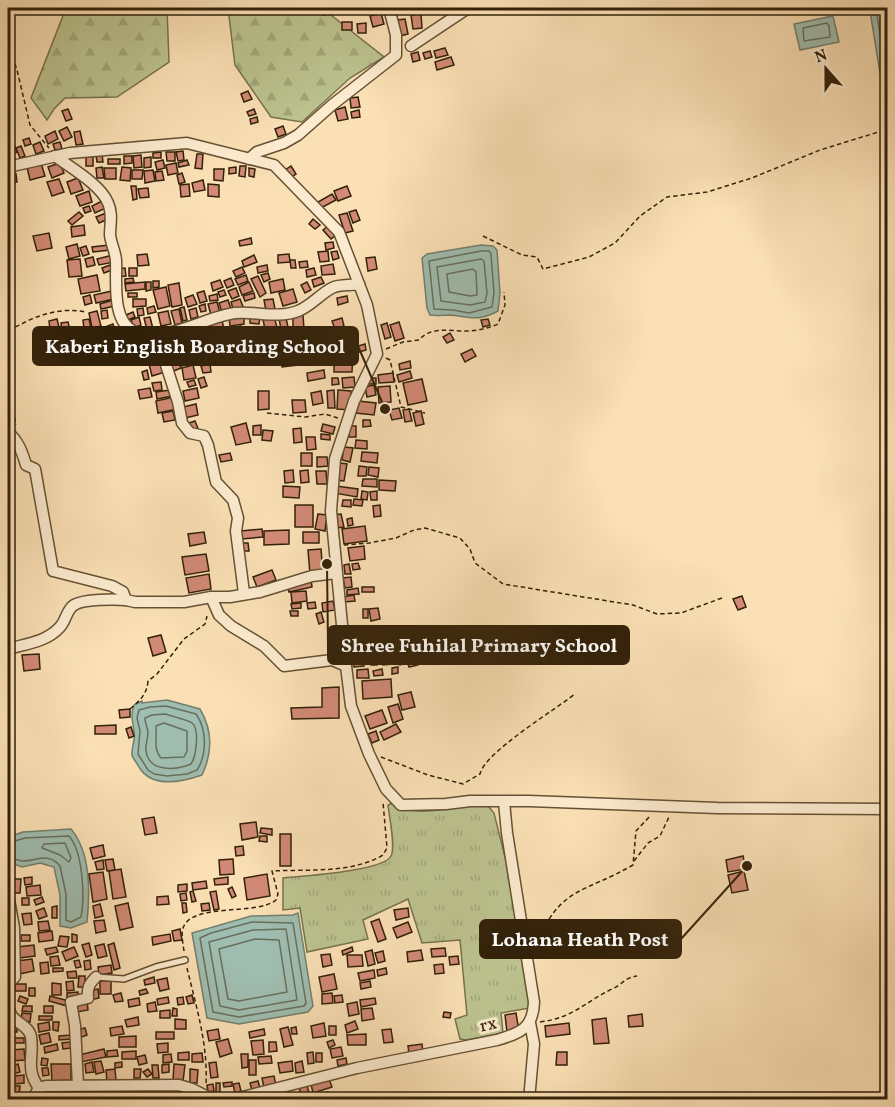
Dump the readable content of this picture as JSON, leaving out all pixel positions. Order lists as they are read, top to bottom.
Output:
{
  "streets": {
    "street": ["rx"]
  },
  "places": ["Kaberi English Boarding School", "Shree Fuhilal Primary School", "Lohana Heath Post"],
  "north": "top"
}
